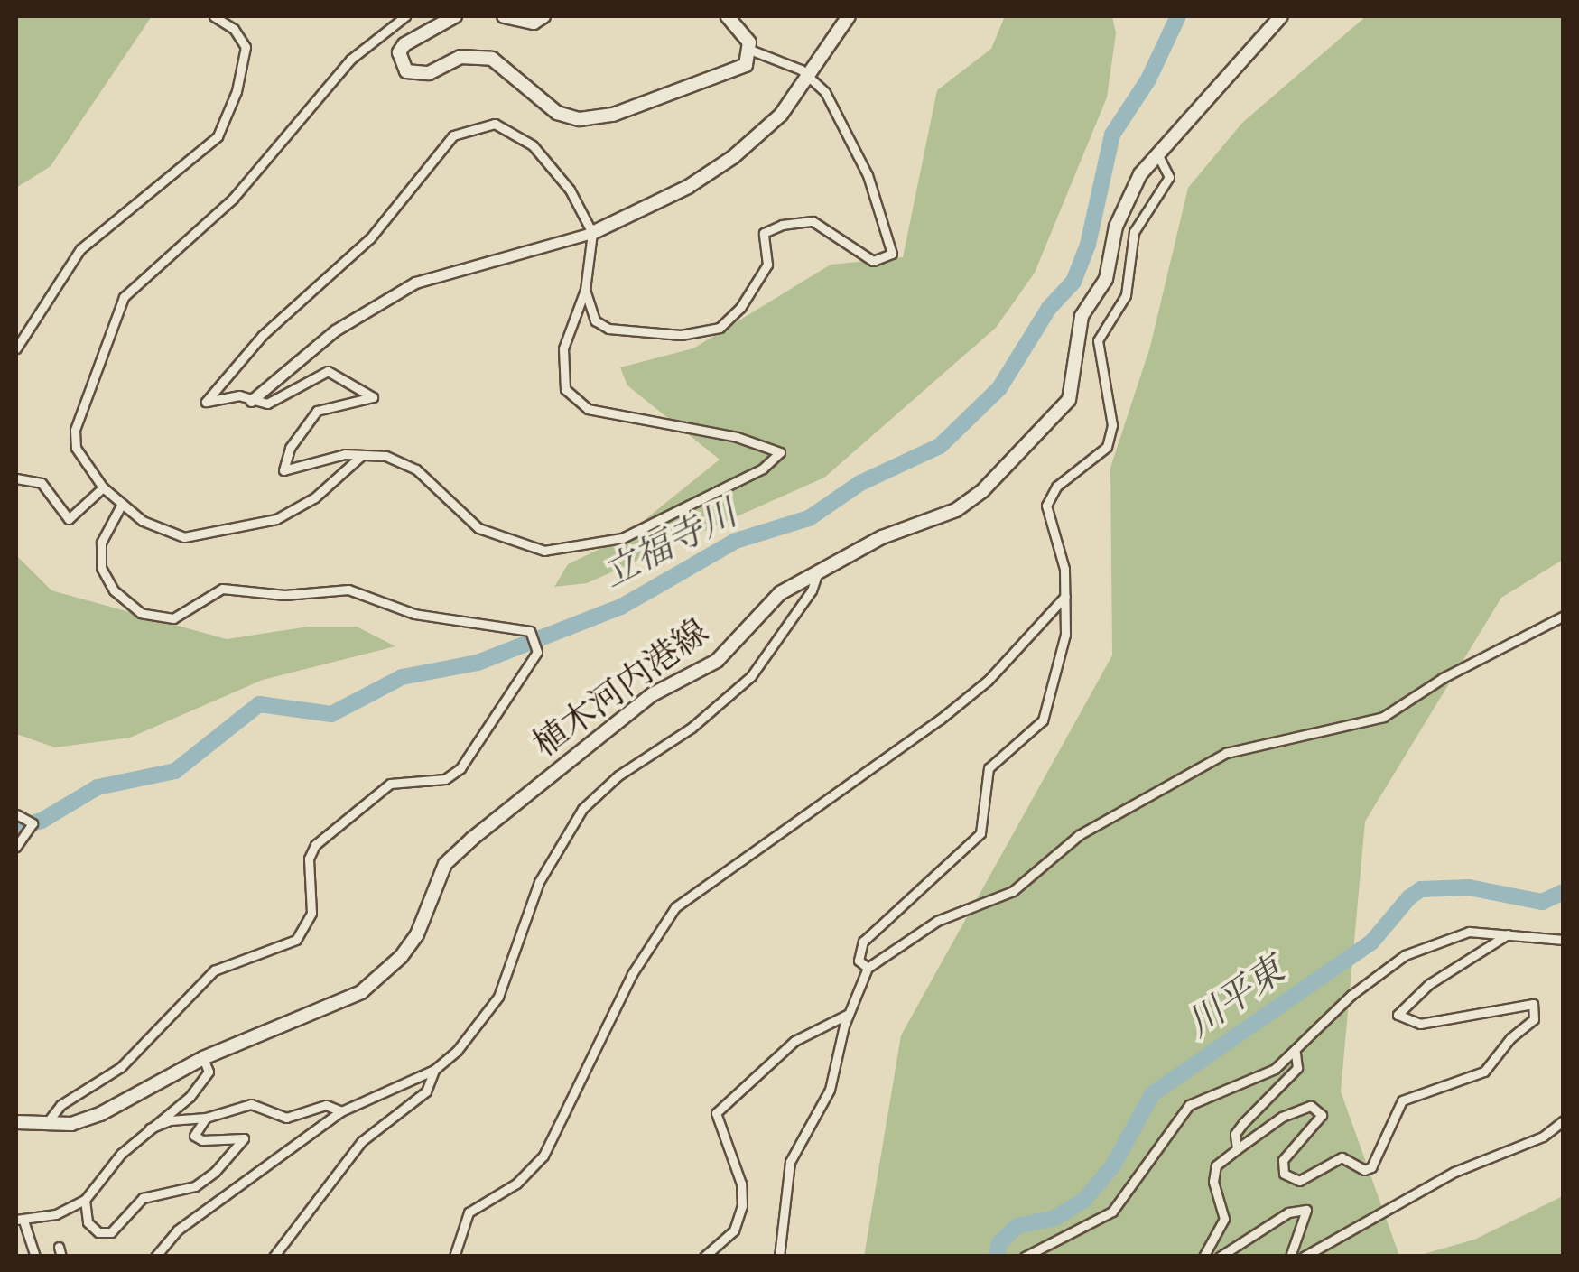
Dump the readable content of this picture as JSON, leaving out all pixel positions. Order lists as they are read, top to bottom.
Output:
{
  "streets": {
    "main road": ["植木河内港線"]
  },
  "water": ["立福寺川", "川平東"]
}
